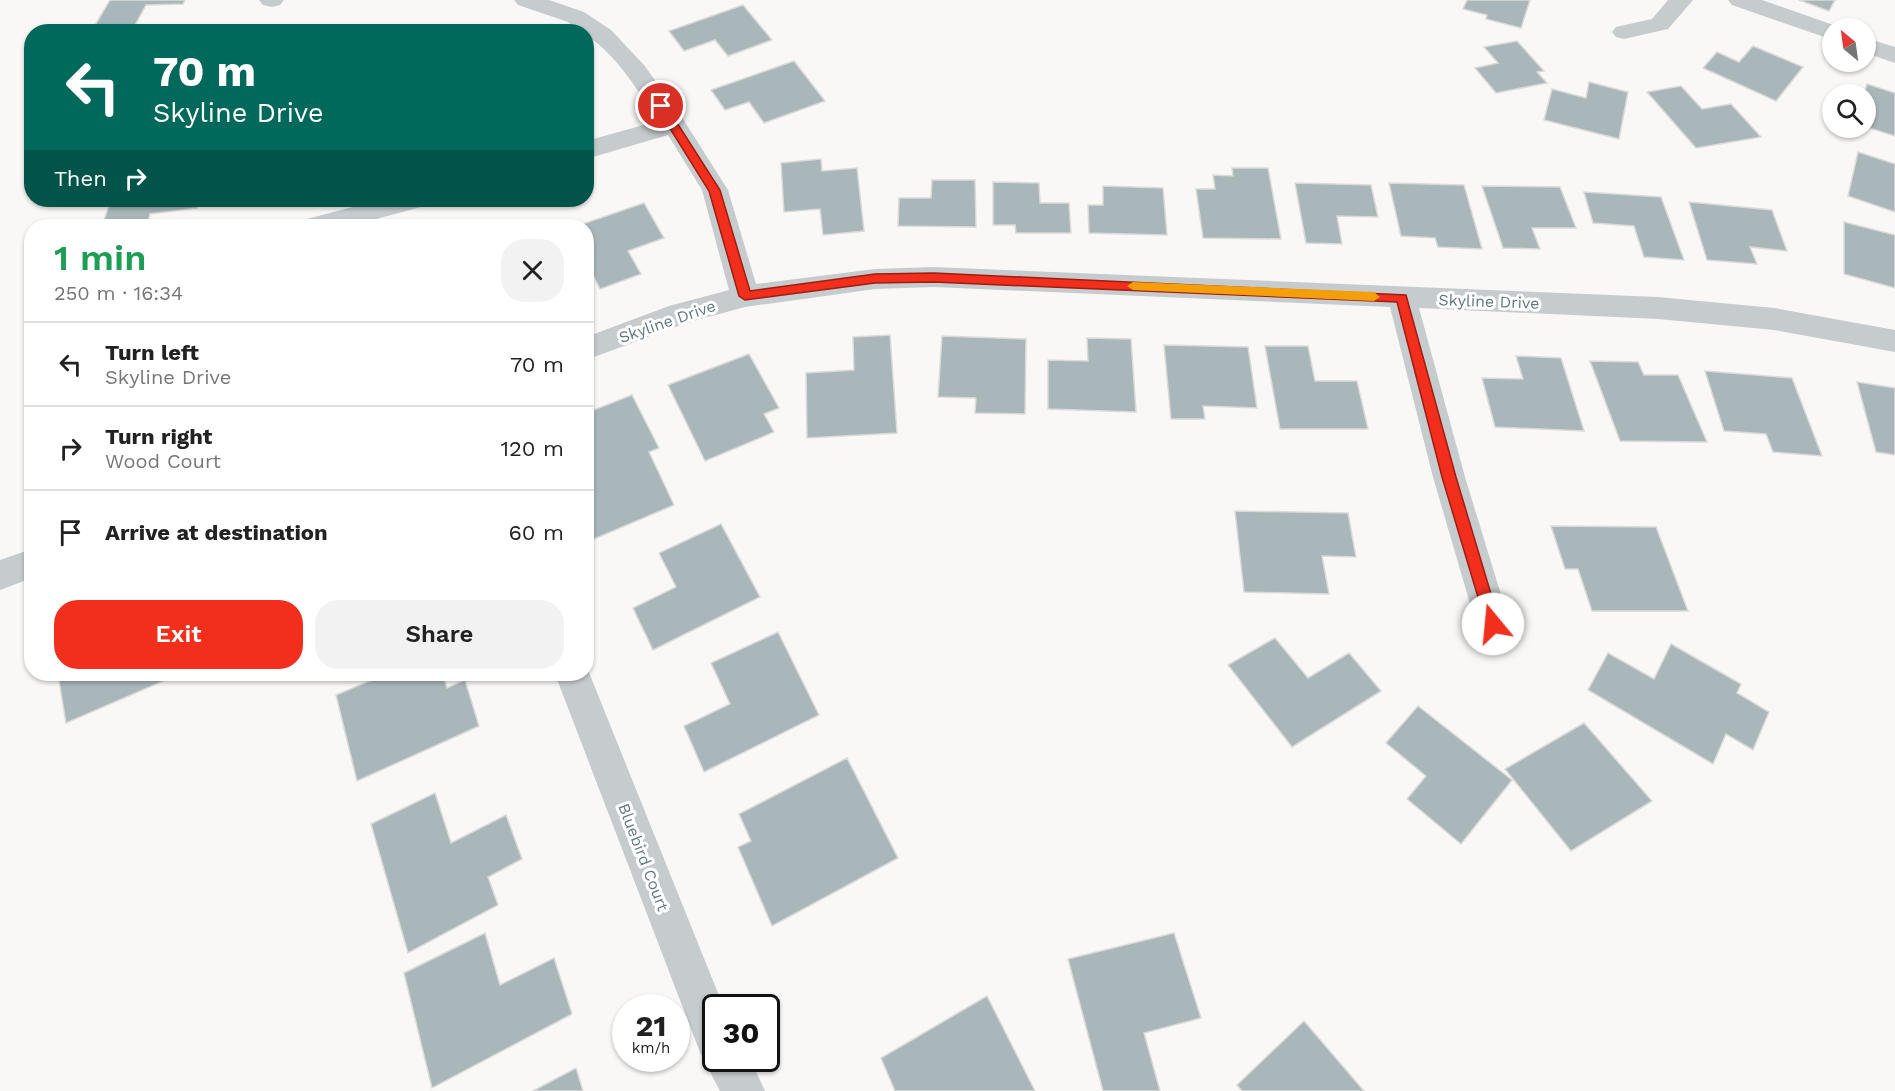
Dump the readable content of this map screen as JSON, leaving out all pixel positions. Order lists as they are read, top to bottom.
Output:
{
  "streets": {
    "street": ["Skyline Drive", "Bluebird Court"]
  },
  "north": "top left",
  "page": {
    "turn": ["70 m", "Skyline Drive"],
    "then": "Then",
    "heading": ["1 min", "250 m · 16:34"],
    "list": [
      {
        "name": "Turn left",
        "note": "Skyline Drive",
        "value": "70 m"
      },
      {
        "name": "Turn right",
        "note": "Wood Court",
        "value": "120 m"
      },
      {
        "name": "Arrive at destination",
        "value": "60 m"
      }
    ],
    "buttons": ["Exit", "Share"],
    "speed": "21 km/h",
    "limit": "30"
  }
}
